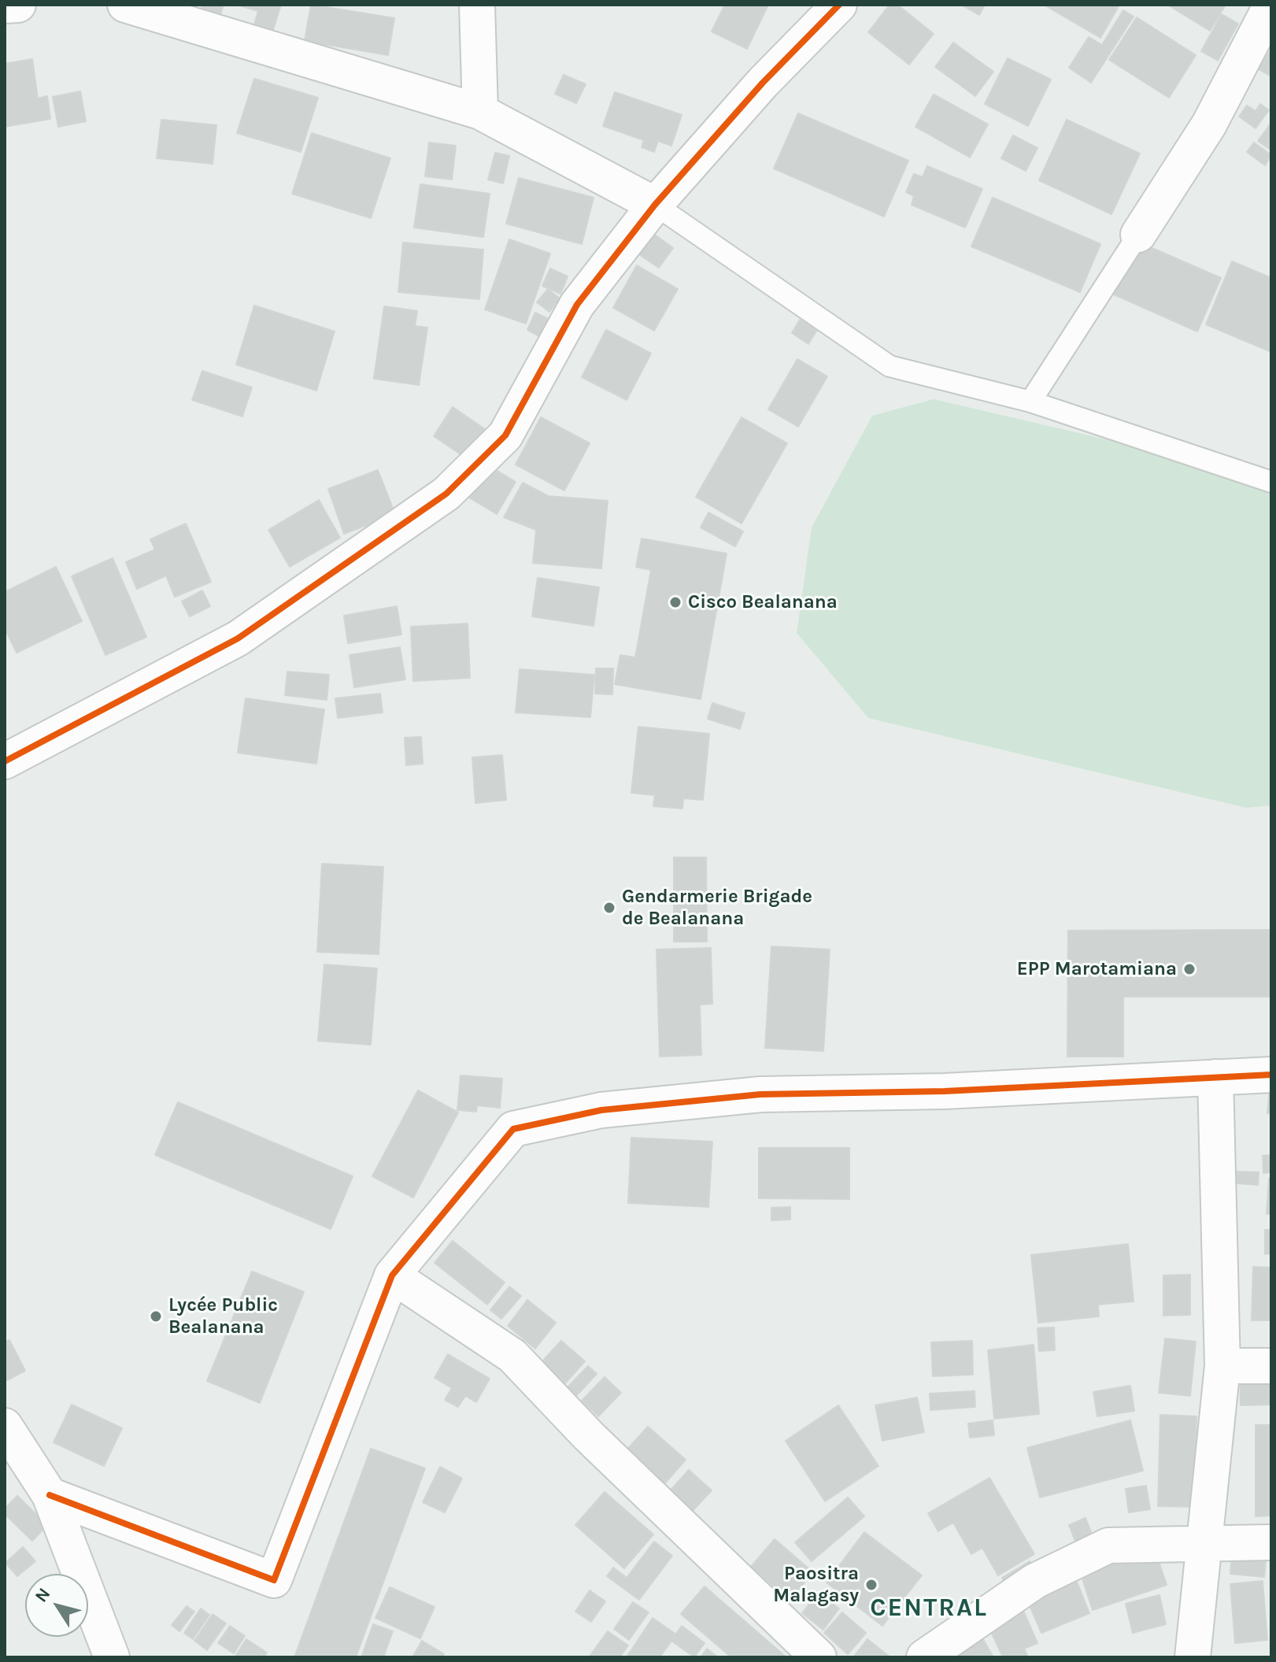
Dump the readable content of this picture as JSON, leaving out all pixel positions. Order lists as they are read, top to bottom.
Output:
{
  "districts": ["CENTRAL"],
  "places": [
    "Cisco Bealanana",
    "Gendarmerie Brigade de Bealanana",
    "EPP Marotamiana",
    "Lycée Public Bealanana",
    "Paositra Malagasy"
  ],
  "north": "top left"
}
